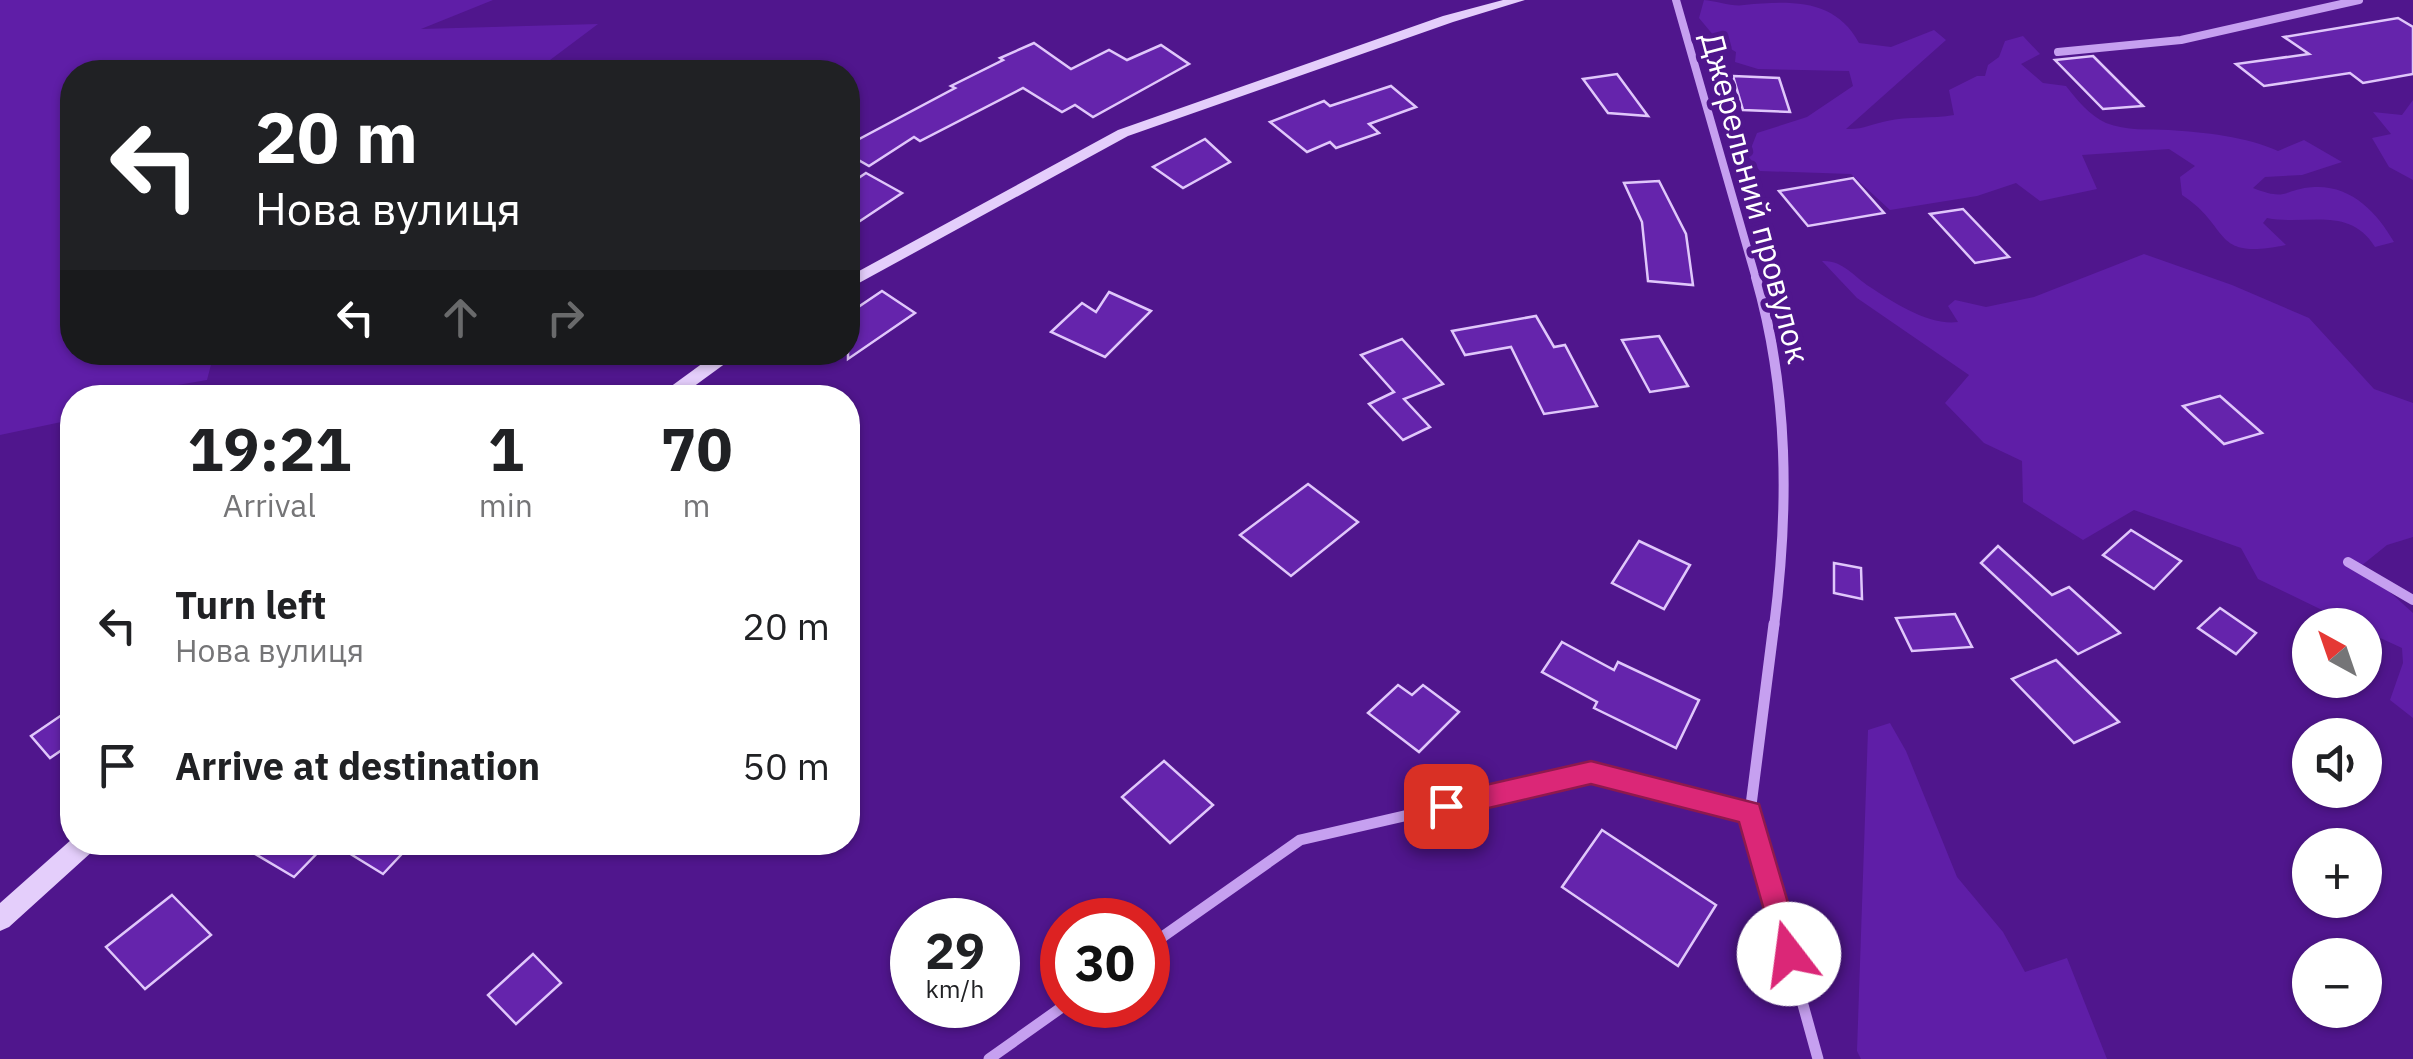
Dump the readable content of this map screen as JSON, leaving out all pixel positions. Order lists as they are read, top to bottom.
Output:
{
  "streets": {
    "street": ["Джерельний провулок"]
  },
  "north": "top left",
  "page": {
    "turn": ["20 m", "Нова вулиця"],
    "eta": [
      "19:21",
      "Arrival",
      "1",
      "min",
      "70",
      "m"
    ],
    "list": [
      {
        "name": "Turn left",
        "note": "Нова вулиця",
        "value": "20 m"
      },
      {
        "name": "Arrive at destination",
        "value": "50 m"
      }
    ],
    "map_buttons": ["+", "−"],
    "speed": "29 km/h",
    "limit": "30"
  }
}
